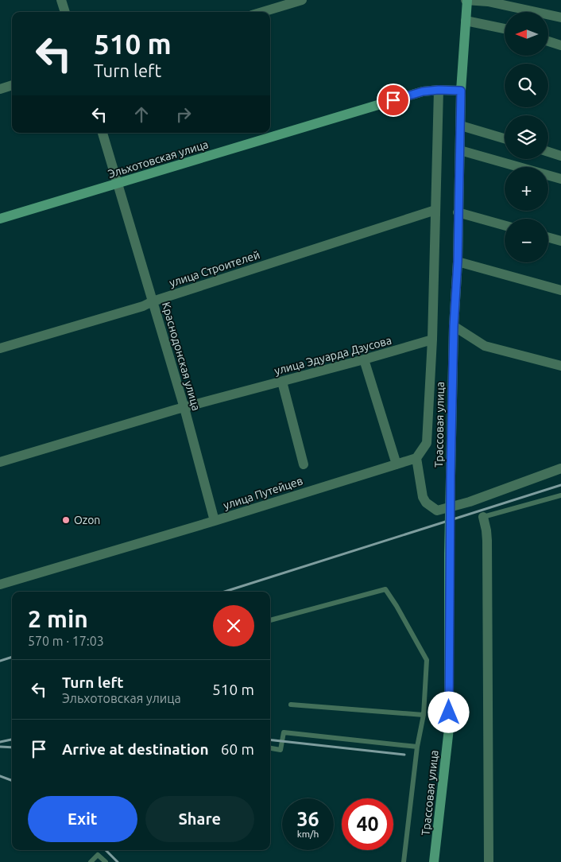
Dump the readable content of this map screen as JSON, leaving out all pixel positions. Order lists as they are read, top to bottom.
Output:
{
  "streets": {
    "street": [
      "Эльхотовская улица",
      "улица Строителей",
      "улица Эдуарда Дзусова",
      "Краснодонская улица",
      "Трассовая улица",
      "улица Путейцев"
    ]
  },
  "crossings": [
    ["Эльхотовская улица", "Краснодонская улица"],
    ["Эльхотовская улица", "Трассовая улица"],
    ["улица Строителей", "Краснодонская улица"],
    ["улица Эдуарда Дзусова", "Краснодонская улица"],
    ["Краснодонская улица", "улица Путейцев"]
  ],
  "places": ["Ozon"],
  "north": "left",
  "page": {
    "map_buttons": ["+", "−"],
    "turn": ["510 m", "Turn left"],
    "heading": ["2 min", "570 m · 17:03"],
    "list": [
      {
        "name": "Turn left",
        "note": "Эльхотовская улица",
        "value": "510 m"
      },
      {
        "name": "Arrive at destination",
        "value": "60 m"
      }
    ],
    "buttons": ["Exit", "Share"],
    "speed": "36 km/h",
    "limit": "40"
  }
}
